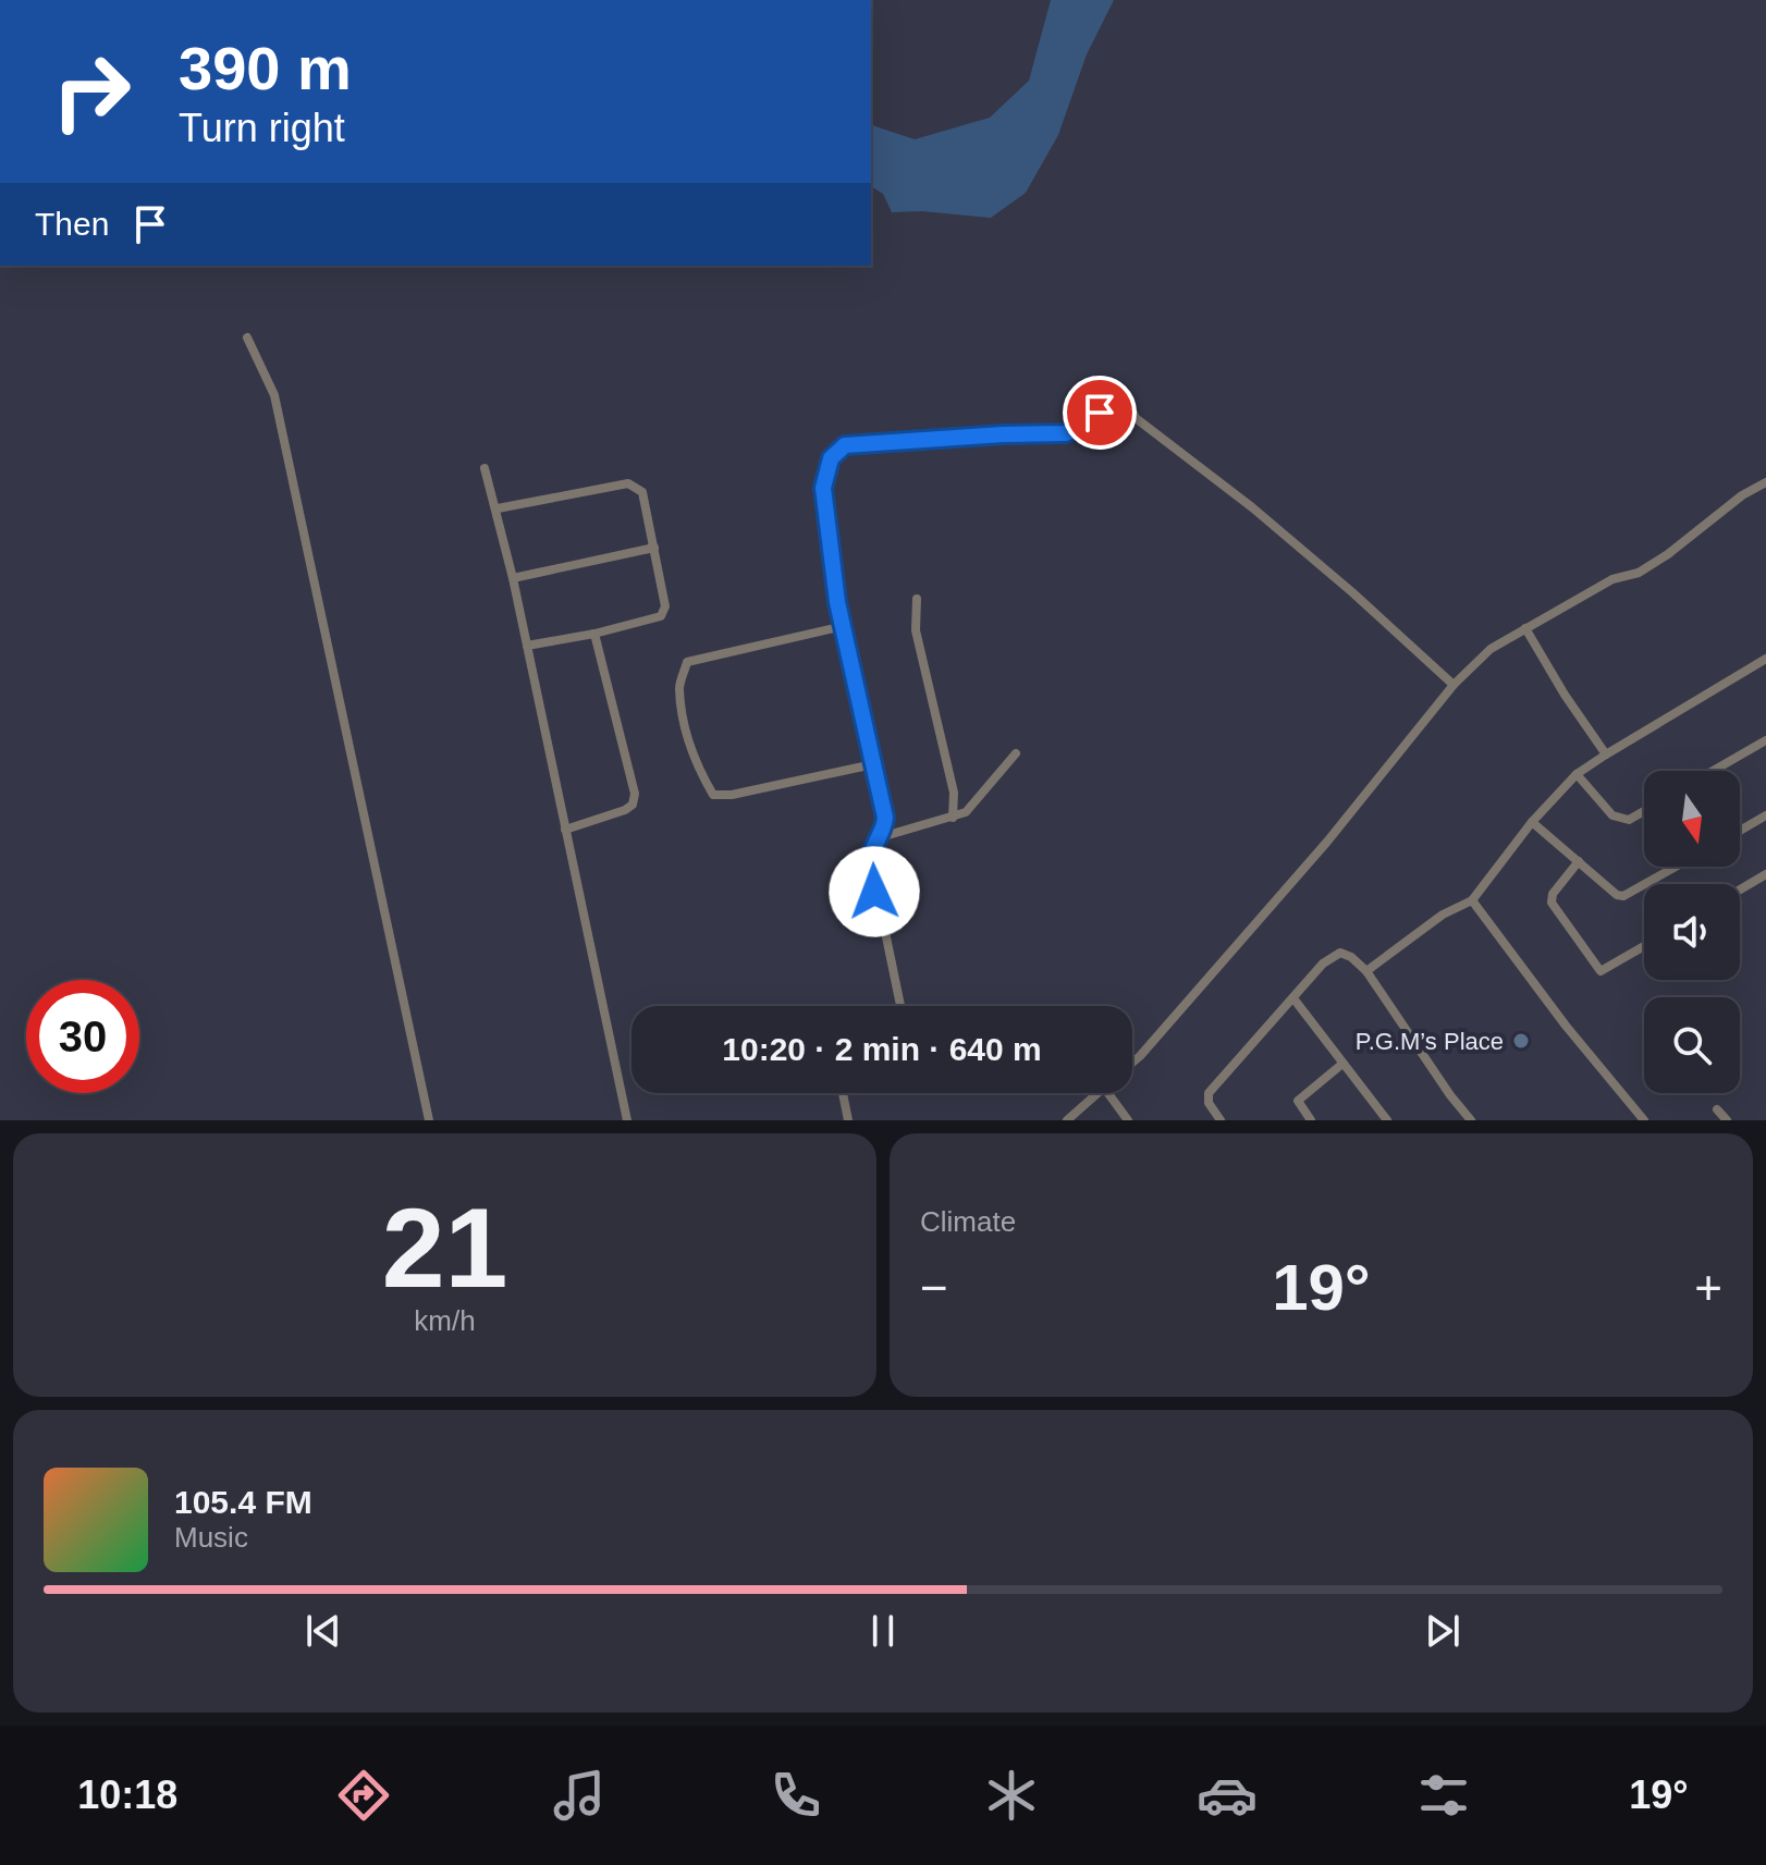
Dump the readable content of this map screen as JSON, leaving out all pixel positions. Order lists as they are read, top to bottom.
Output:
{
  "places": ["P.G.M’s Place"],
  "north": "bottom",
  "page": {
    "turn": ["390 m", "Turn right"],
    "then": "Then",
    "limit": "30",
    "trip": "10:20 · 2 min · 640 m",
    "tile": [
      ["21", "km/h"],
      "Climate"
    ],
    "heat": ["−", "19°", "+"],
    "song": ["105.4 FM", "Music"],
    "tabs": ["10:18", "19°"]
  }
}
